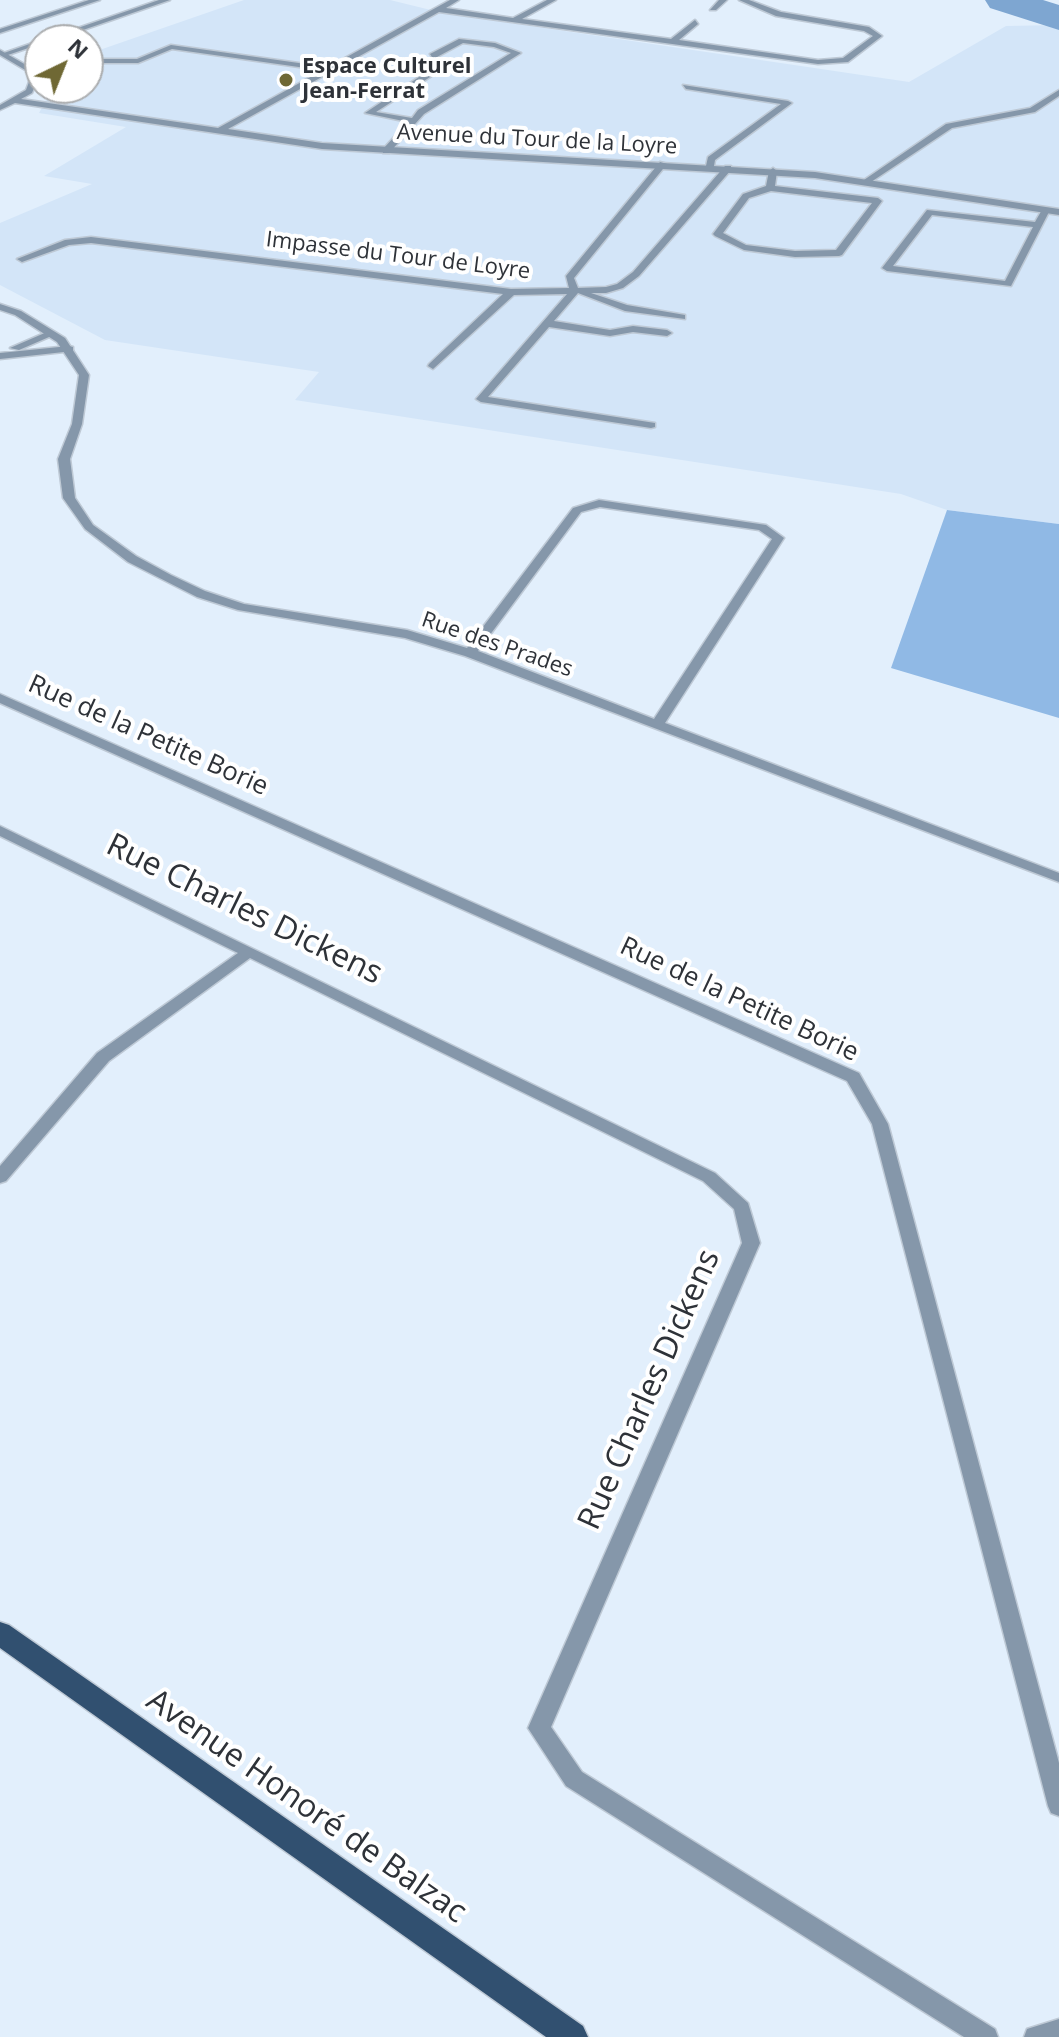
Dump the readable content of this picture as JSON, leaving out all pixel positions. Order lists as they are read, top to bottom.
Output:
{
  "streets": {
    "main road": ["Avenue Honoré de Balzac"],
    "street": [
      "Avenue du Tour de la Loyre",
      "Impasse du Tour de Loyre",
      "Rue des Prades",
      "Rue de la Petite Borie",
      "Rue Charles Dickens"
    ]
  },
  "crossings": [
    ["Avenue du Tour de la Loyre", "Impasse du Tour de Loyre"]
  ],
  "places": ["Espace Culturel Jean-Ferrat"],
  "north": "top right"
}
